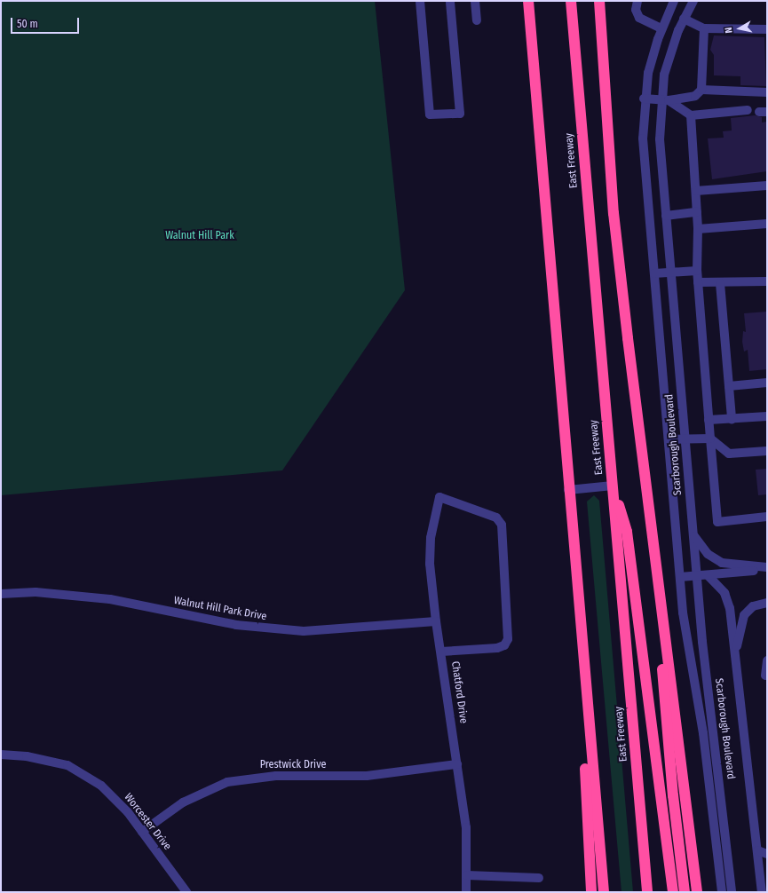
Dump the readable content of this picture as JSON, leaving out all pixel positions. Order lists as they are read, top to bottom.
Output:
{
  "streets": {
    "highway": ["East Freeway"],
    "street": [
      "Scarborough Boulevard",
      "Walnut Hill Park Drive",
      "Chatford Drive",
      "Prestwick Drive",
      "Worcester Drive"
    ]
  },
  "crossings": [
    ["Walnut Hill Park Drive", "Chatford Drive"],
    ["Chatford Drive", "Prestwick Drive"],
    ["Prestwick Drive", "Worcester Drive"]
  ],
  "parks": ["Walnut Hill Park"],
  "scale_bar": "50 m",
  "north": "left"
}
